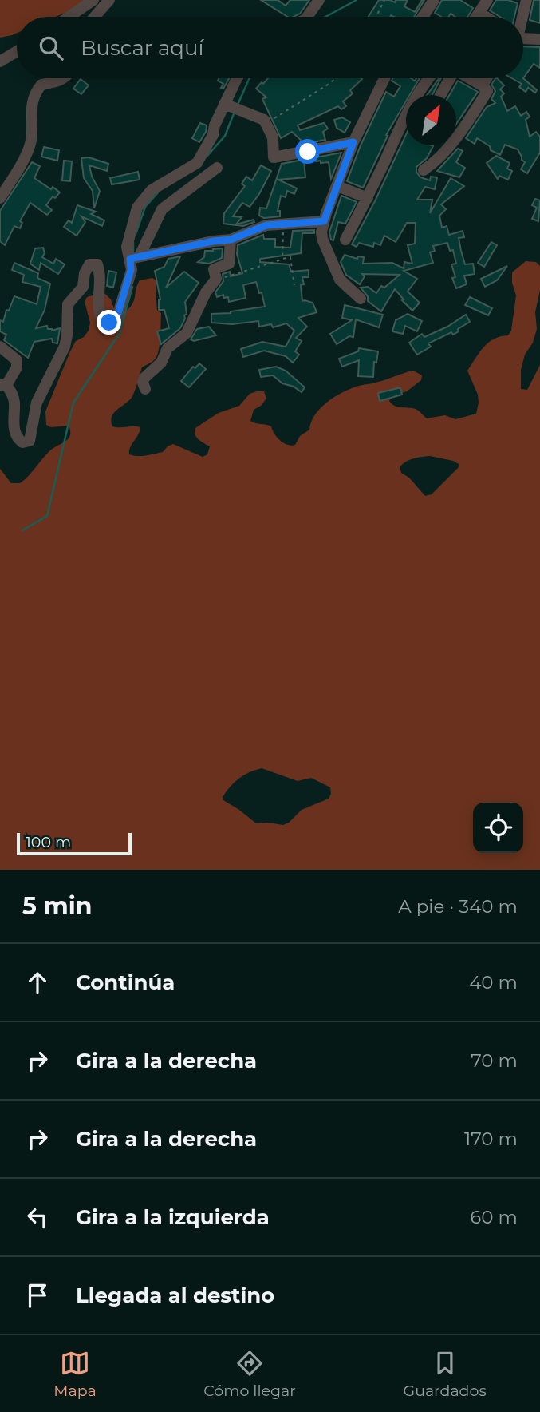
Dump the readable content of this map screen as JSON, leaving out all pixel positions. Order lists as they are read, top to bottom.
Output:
{
  "scale_bar": "100 m",
  "north": "top right",
  "page": {
    "search": "Buscar aquí",
    "scale": "100 m",
    "heading": ["5 min", "A pie · 340 m"],
    "list": [
      ["Continúa", "40 m"],
      ["Gira a la derecha", "70 m"],
      ["Gira a la derecha", "170 m"],
      ["Gira a la izquierda", "60 m"],
      "Llegada al destino"
    ],
    "nav": ["Mapa", "Cómo llegar", "Guardados"]
  }
}
